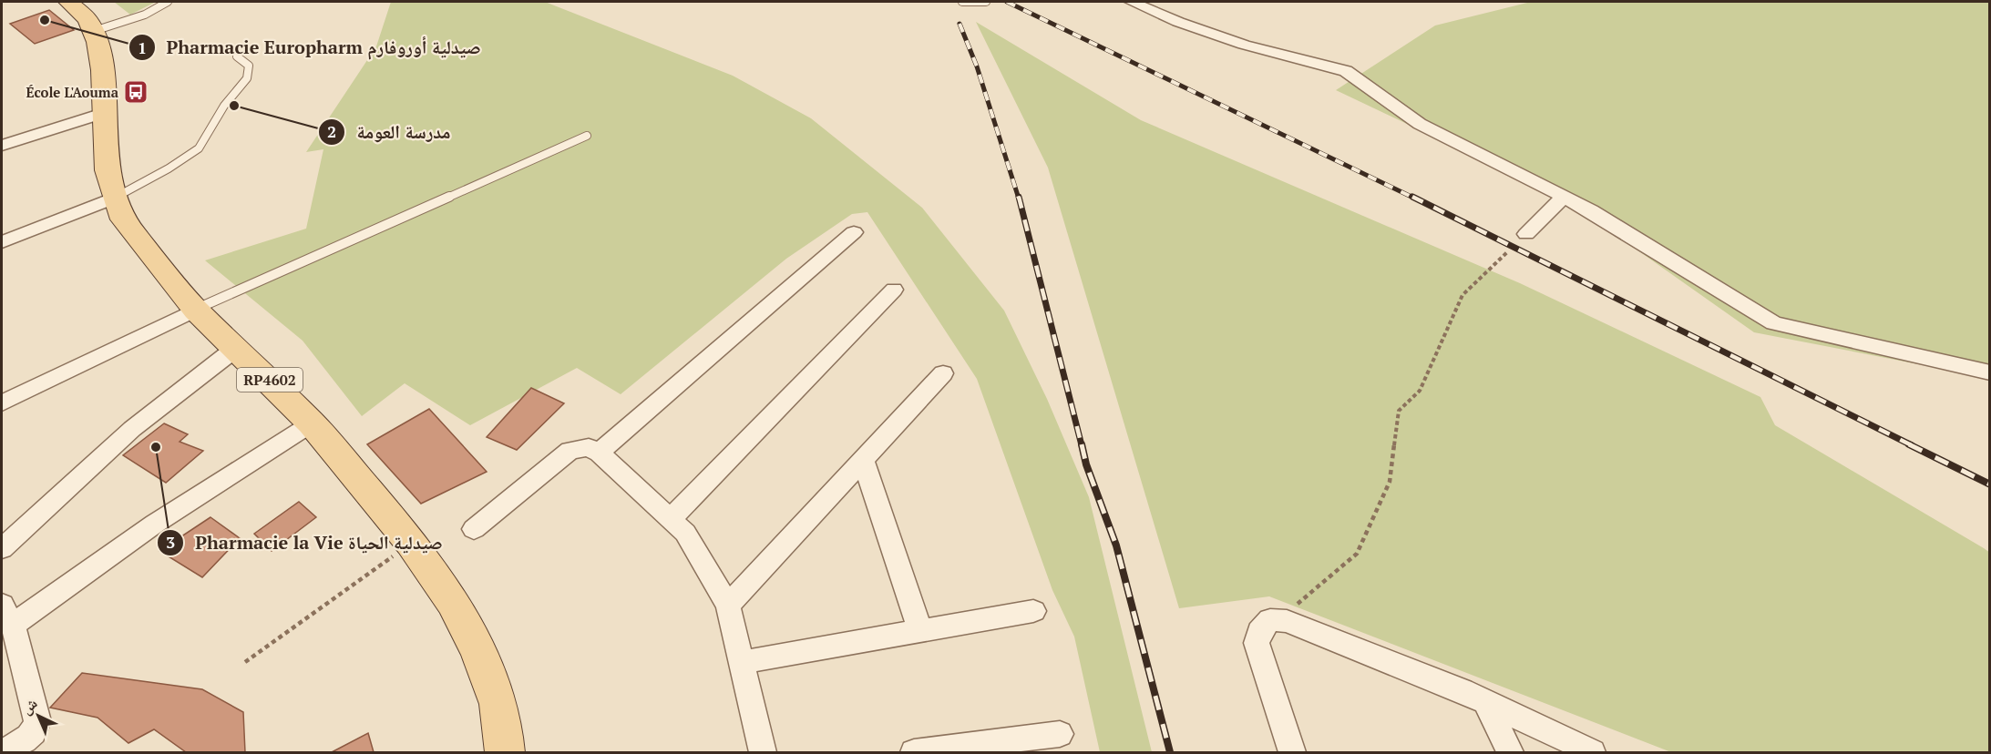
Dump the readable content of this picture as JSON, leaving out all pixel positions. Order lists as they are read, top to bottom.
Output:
{
  "streets": {
    "main road": ["RP4602"]
  },
  "places": {
    "other": ["Pharmacie Europharm صيدلية أوروفارم", "مدرسة العومة", "Pharmacie la Vie صيدلية الحياة"],
    "bus stop": ["École L'Aouma"]
  },
  "north": "top left"
}
